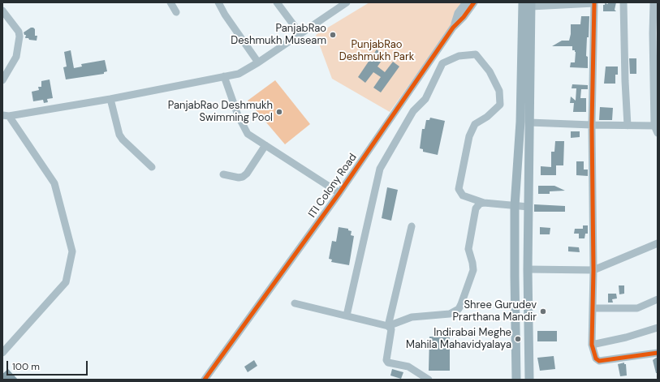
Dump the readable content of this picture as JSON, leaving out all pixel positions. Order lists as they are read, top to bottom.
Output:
{
  "streets": {
    "street": ["ITI Colony Road"]
  },
  "parks": ["PunjabRao Deshmukh Park"],
  "places": [
    "PanjabRao Deshmukh Museam",
    "PanjabRao Deshmukh Swimming Pool",
    "Shree Gurudev Prarthana Mandir",
    "Indirabai Meghe Mahila Mahavidyalaya"
  ],
  "scale_bar": "100 m"
}
